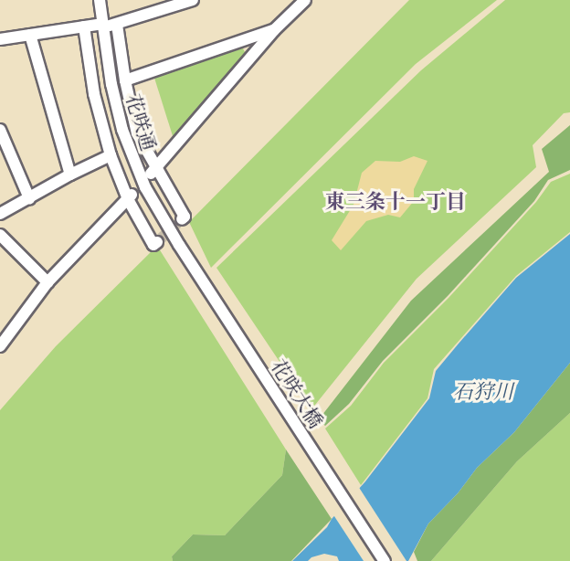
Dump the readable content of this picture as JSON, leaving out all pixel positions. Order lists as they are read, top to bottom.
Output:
{
  "streets": {
    "street": ["花咲通", "花咲大橋"]
  },
  "crossings": [
    ["花咲通", "花咲大橋"]
  ],
  "districts": ["東三条十一丁目"],
  "water": ["石狩川"]
}
